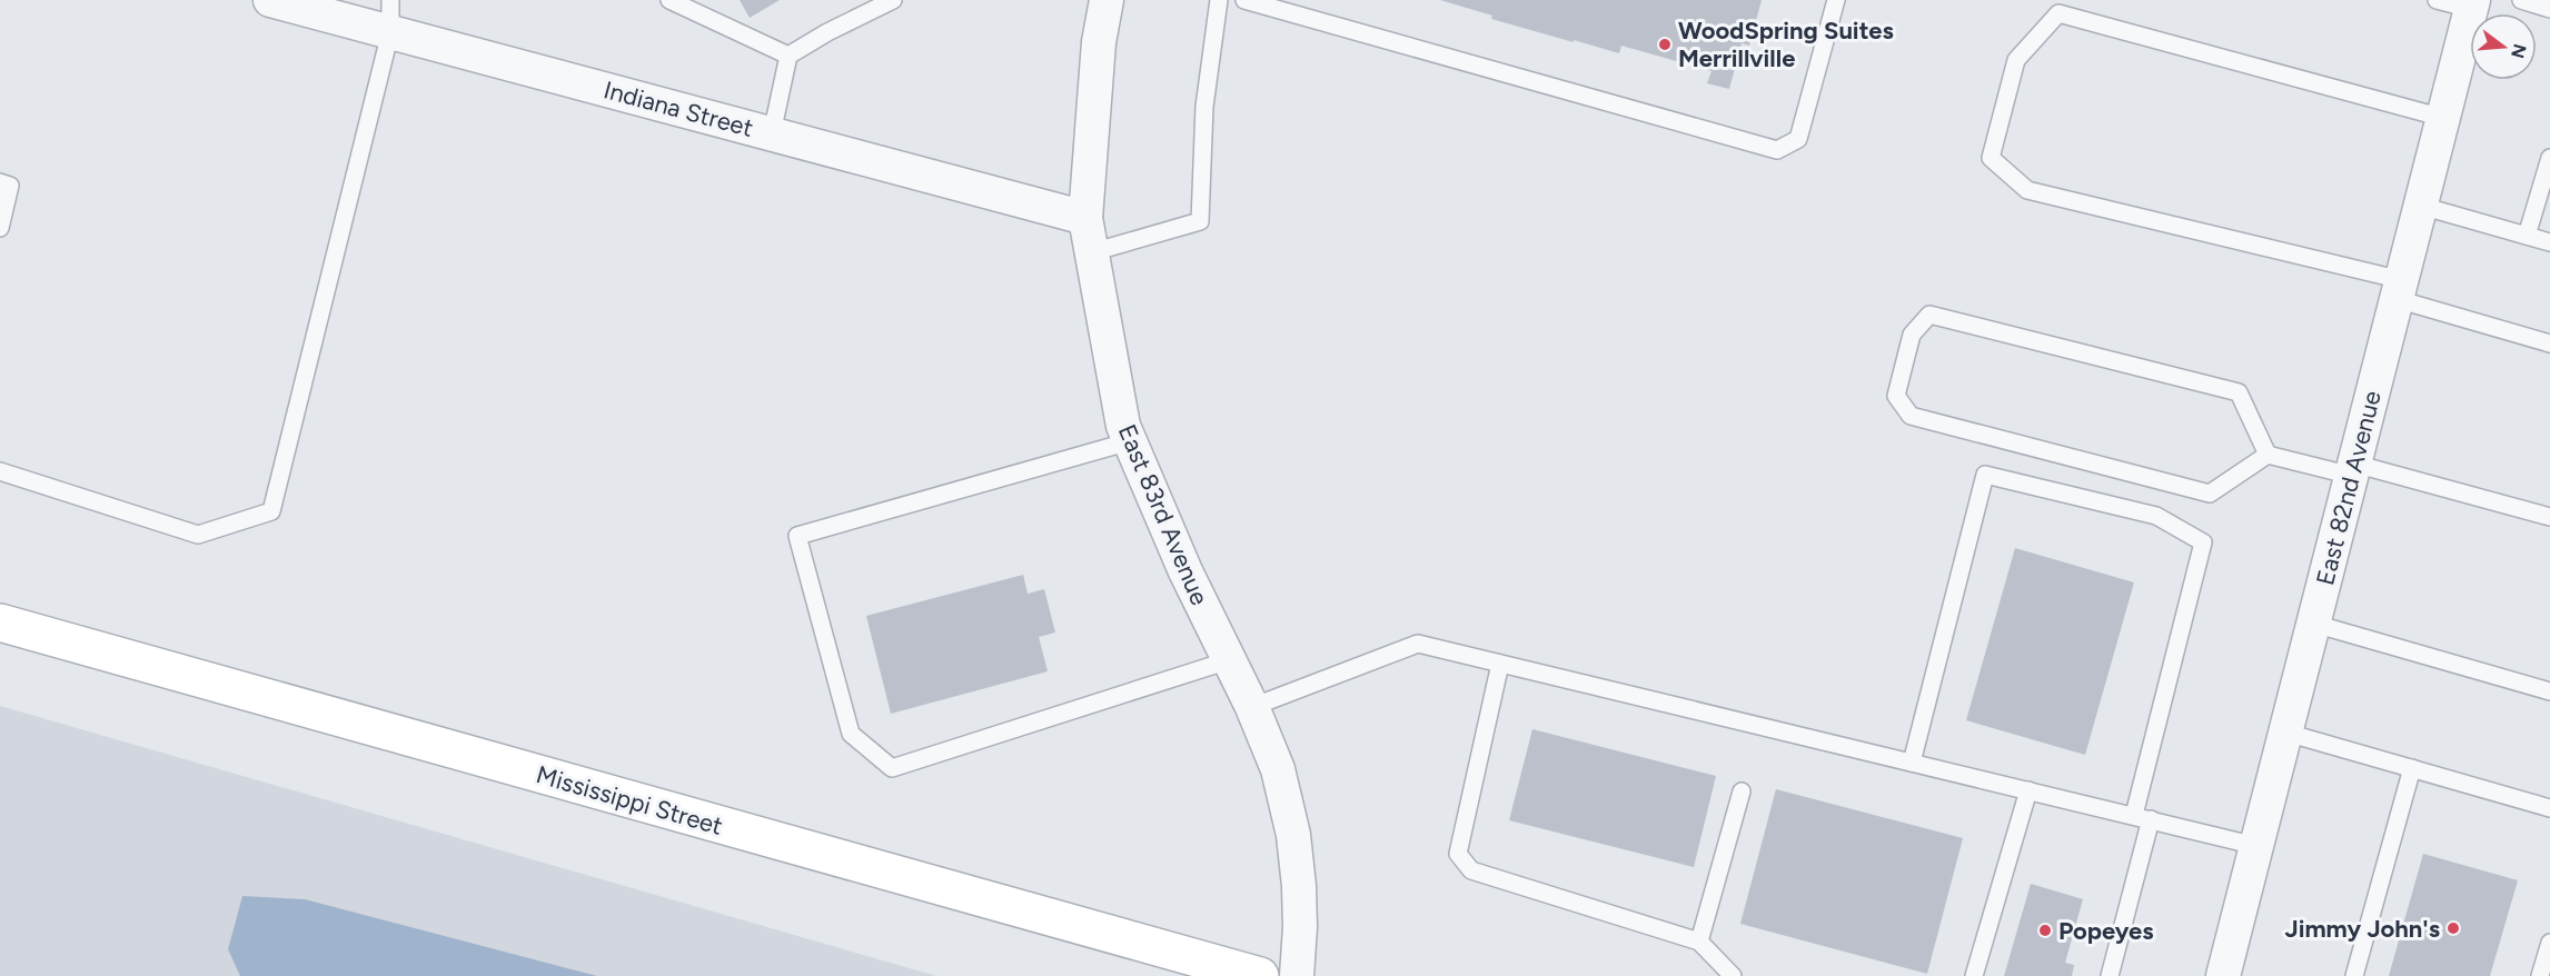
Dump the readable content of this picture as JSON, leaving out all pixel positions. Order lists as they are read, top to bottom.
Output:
{
  "streets": {
    "street": [
      "Indiana Street",
      "East 82nd Avenue",
      "East 83rd Avenue",
      "Mississippi Street"
    ]
  },
  "crossings": [
    ["Indiana Street", "East 83rd Avenue"]
  ],
  "places": ["WoodSpring Suites Merrillville", "Jimmy John's", "Popeyes"],
  "north": "right"
}
